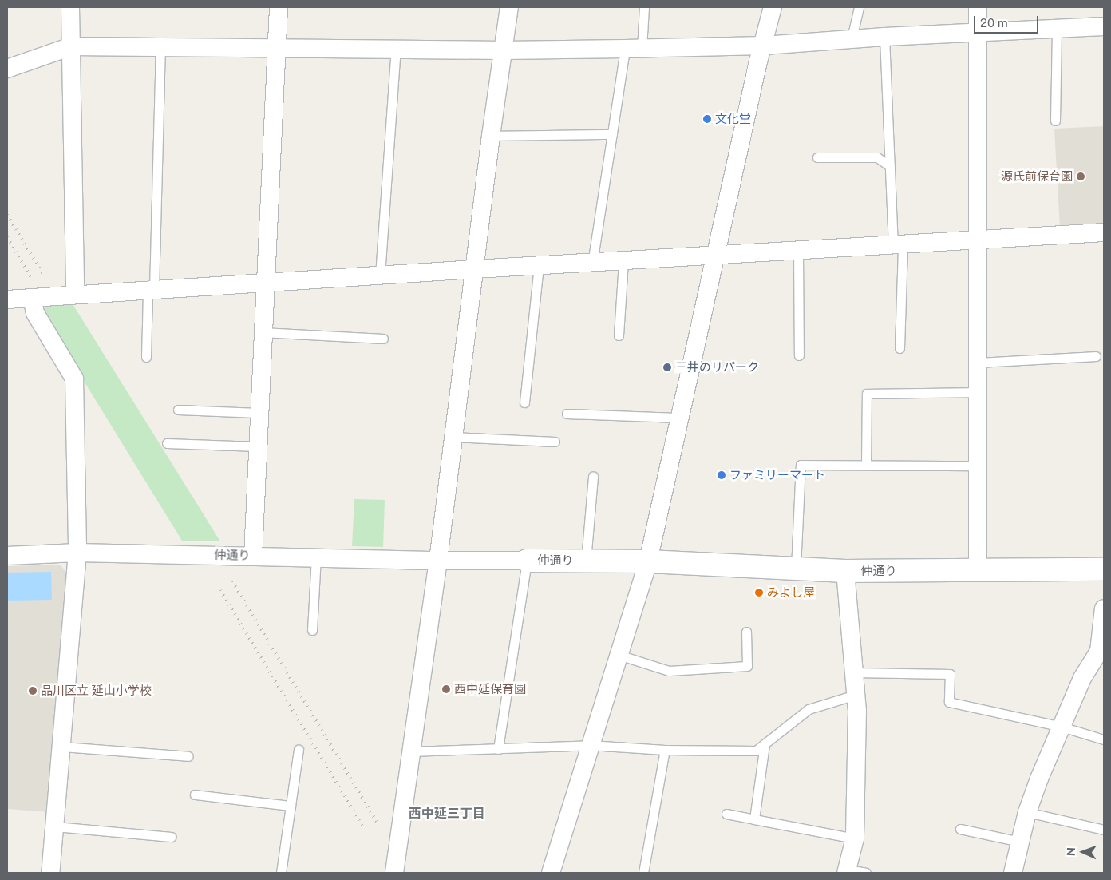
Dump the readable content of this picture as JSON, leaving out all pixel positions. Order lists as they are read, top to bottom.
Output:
{
  "streets": {
    "street": ["仲通り"]
  },
  "districts": ["西中延三丁目"],
  "places": [
    "文化堂",
    "源氏前保育園",
    "三井のリパーク",
    "ファミリーマート",
    "みよし屋",
    "西中延保育園",
    "品川区立 延山小学校"
  ],
  "scale_bar": "20 m",
  "north": "left"
}
